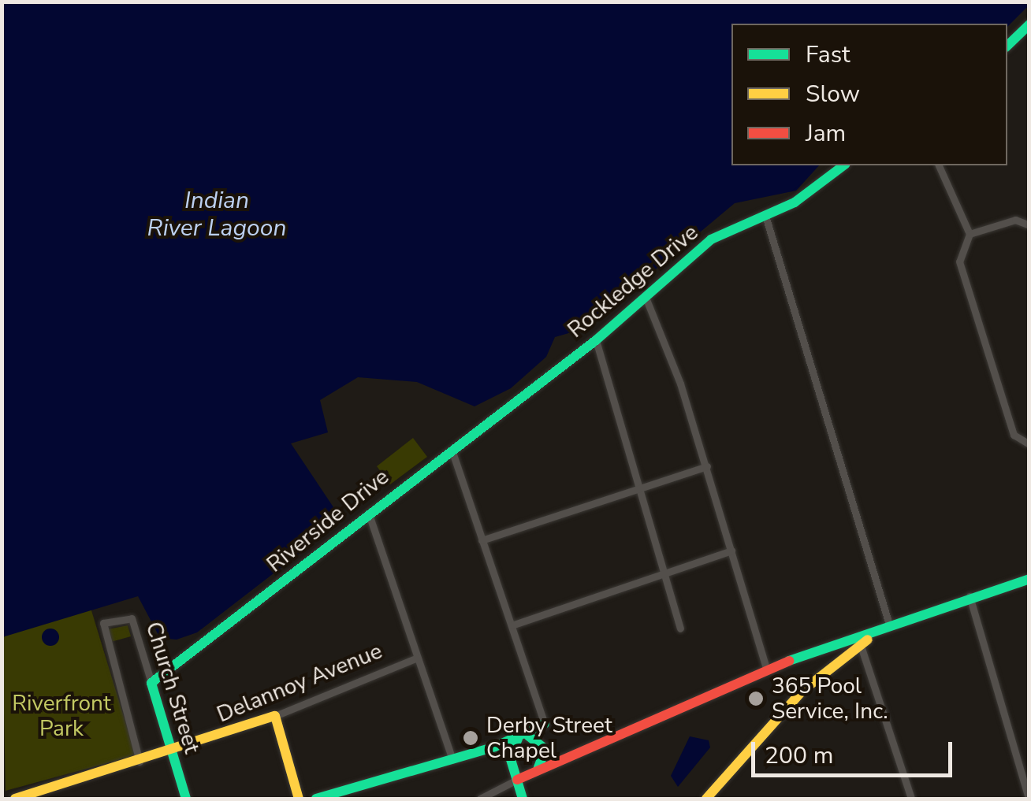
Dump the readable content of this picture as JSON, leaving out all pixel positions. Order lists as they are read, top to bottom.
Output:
{
  "streets": {
    "street": [
      "Rockledge Drive",
      "Riverside Drive",
      "Delannoy Avenue",
      "Church Street"
    ]
  },
  "crossings": [
    ["Rockledge Drive", "Riverside Drive"],
    ["Riverside Drive", "Church Street"],
    ["Delannoy Avenue", "Church Street"]
  ],
  "water": ["Indian River Lagoon"],
  "parks": ["Riverfront Park"],
  "places": ["365 Pool Service, Inc.", "Derby Street Chapel"],
  "legend": ["Fast", "Slow", "Jam"],
  "scale_bar": "200 m"
}
